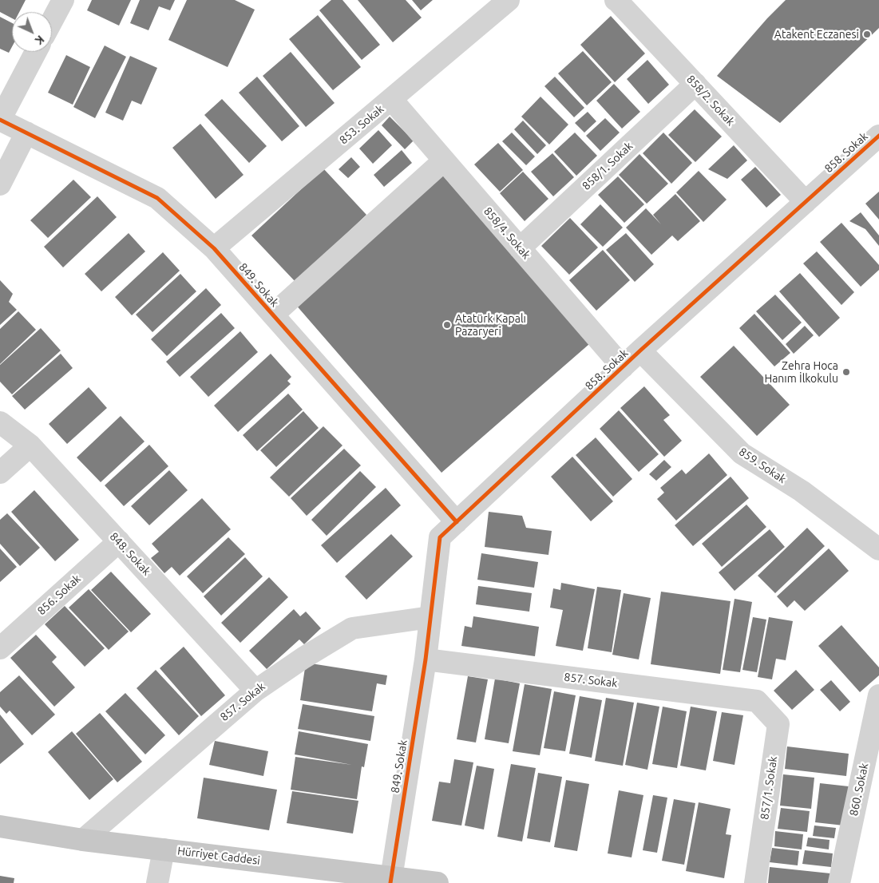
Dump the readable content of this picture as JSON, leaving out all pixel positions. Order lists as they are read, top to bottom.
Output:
{
  "streets": {
    "main road": ["Hürriyet Caddesi"],
    "street": [
      "858/2. Sokak",
      "853. Sokak",
      "858. Sokak",
      "858/1. Sokak",
      "858/4. Sokak",
      "849. Sokak",
      "859. Sokak",
      "848. Sokak",
      "856. Sokak",
      "857. Sokak",
      "857/1. Sokak",
      "860. Sokak"
    ]
  },
  "crossings": [
    ["858/2. Sokak", "858. Sokak"],
    ["858/2. Sokak", "858/1. Sokak"],
    ["853. Sokak", "858/4. Sokak"],
    ["853. Sokak", "849. Sokak"],
    ["858. Sokak", "858/4. Sokak"],
    ["858. Sokak", "849. Sokak"],
    ["858. Sokak", "859. Sokak"],
    ["858. Sokak", "857. Sokak"],
    ["858/1. Sokak", "858/4. Sokak"],
    ["849. Sokak", "857. Sokak"],
    ["849. Sokak", "Hürriyet Caddesi"],
    ["848. Sokak", "856. Sokak"],
    ["848. Sokak", "857. Sokak"],
    ["857. Sokak", "857/1. Sokak"],
    ["857. Sokak", "Hürriyet Caddesi"]
  ],
  "places": ["Atakent Eczanesi", "Atatürk Kapalı Pazaryeri", "Zehra Hoca Hanım İlkokulu"],
  "north": "bottom right"
}
